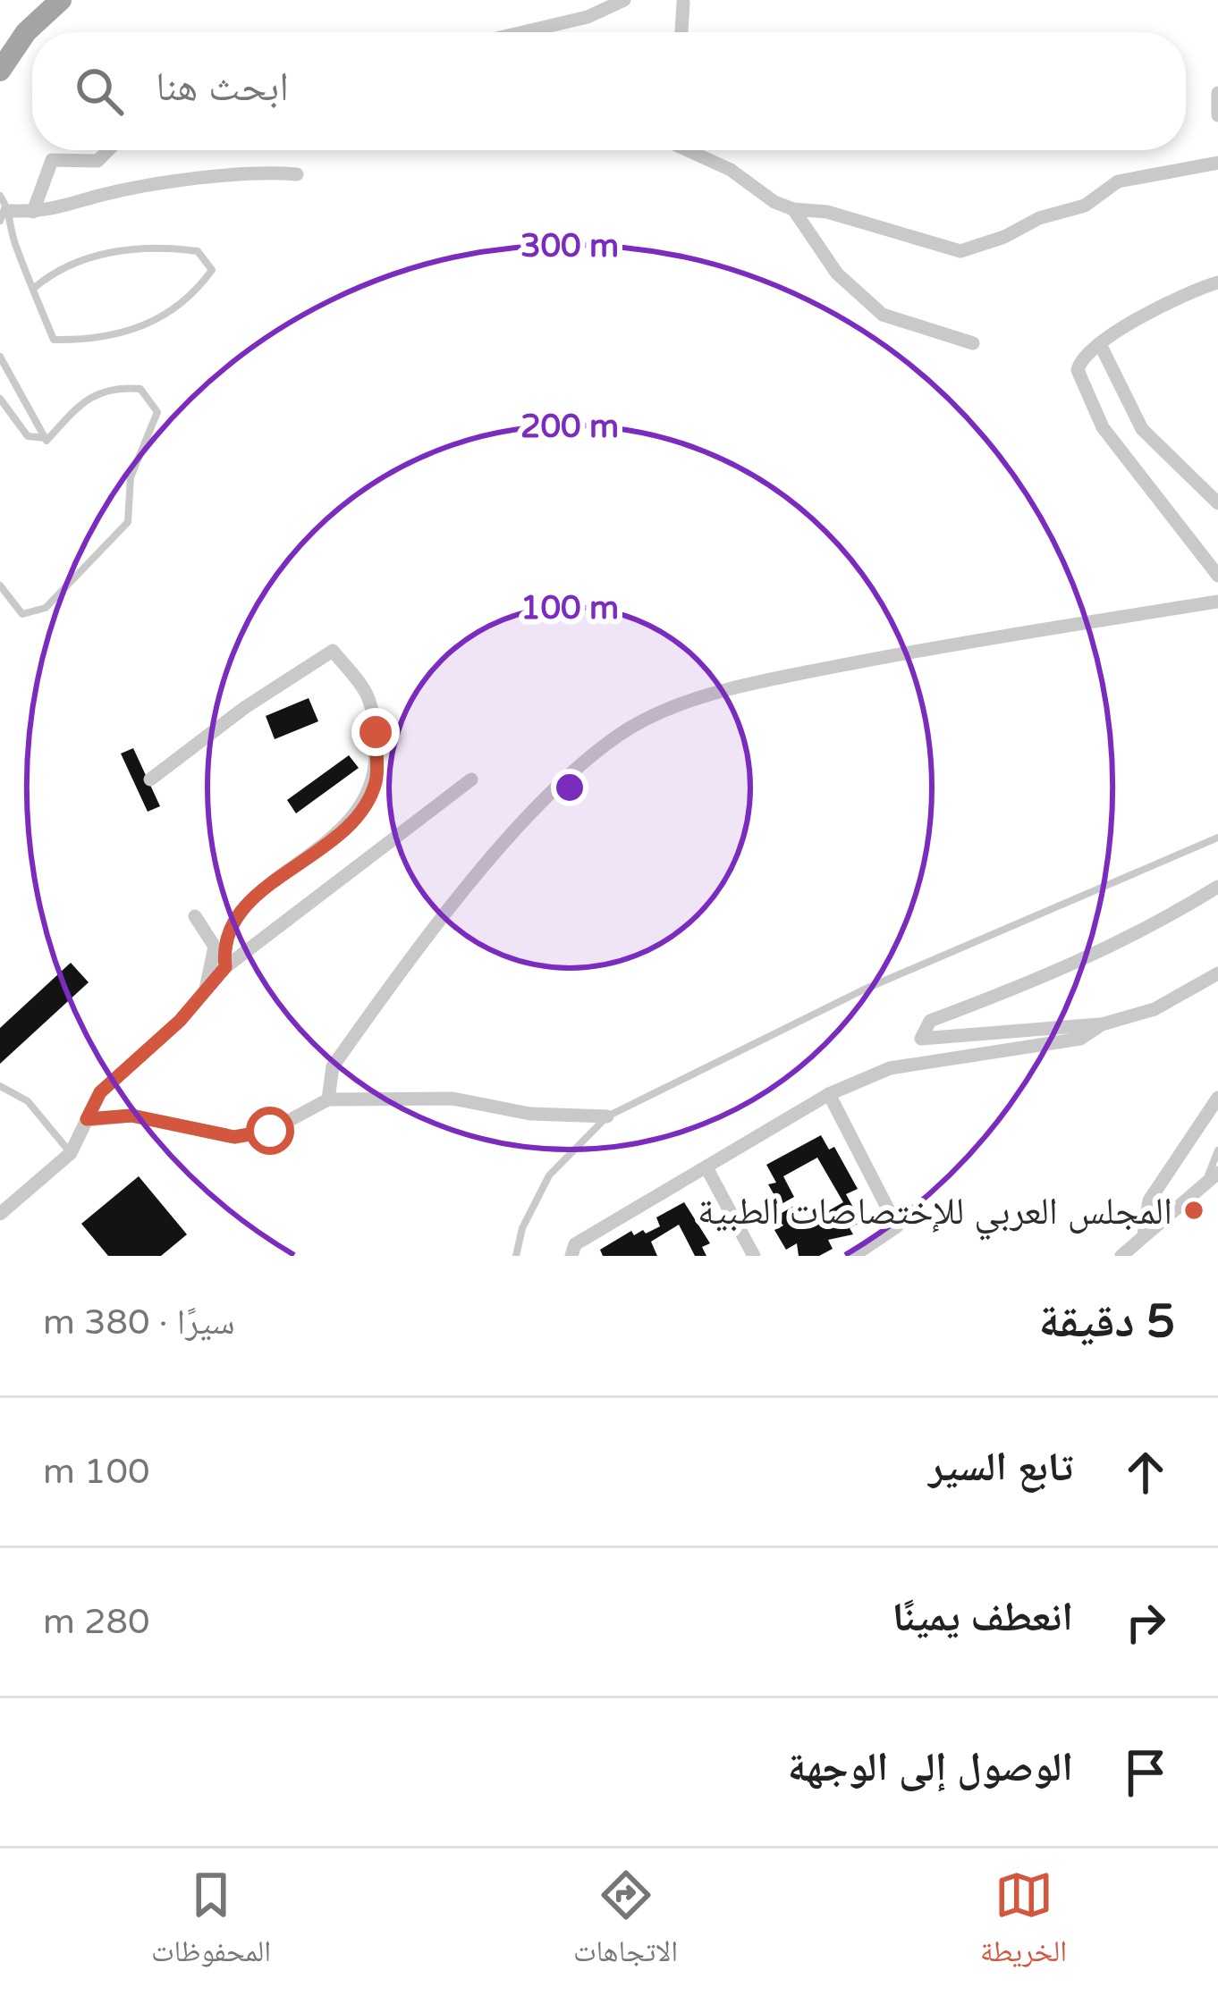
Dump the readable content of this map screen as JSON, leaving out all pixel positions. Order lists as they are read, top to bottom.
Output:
{
  "places": ["المجلس العربي للإختصاصات الطبية"],
  "page": {
    "search": "ابحث هنا",
    "heading": ["5 دقيقة", "سيرًا · 380 m"],
    "list": [
      ["تابع السير", "100 m"],
      ["انعطف يمينًا", "280 m"],
      "الوصول إلى الوجهة"
    ],
    "nav": ["الخريطة", "الاتجاهات", "المحفوظات"]
  },
  "rings": ["300 m", "200 m", "100 m"]
}
